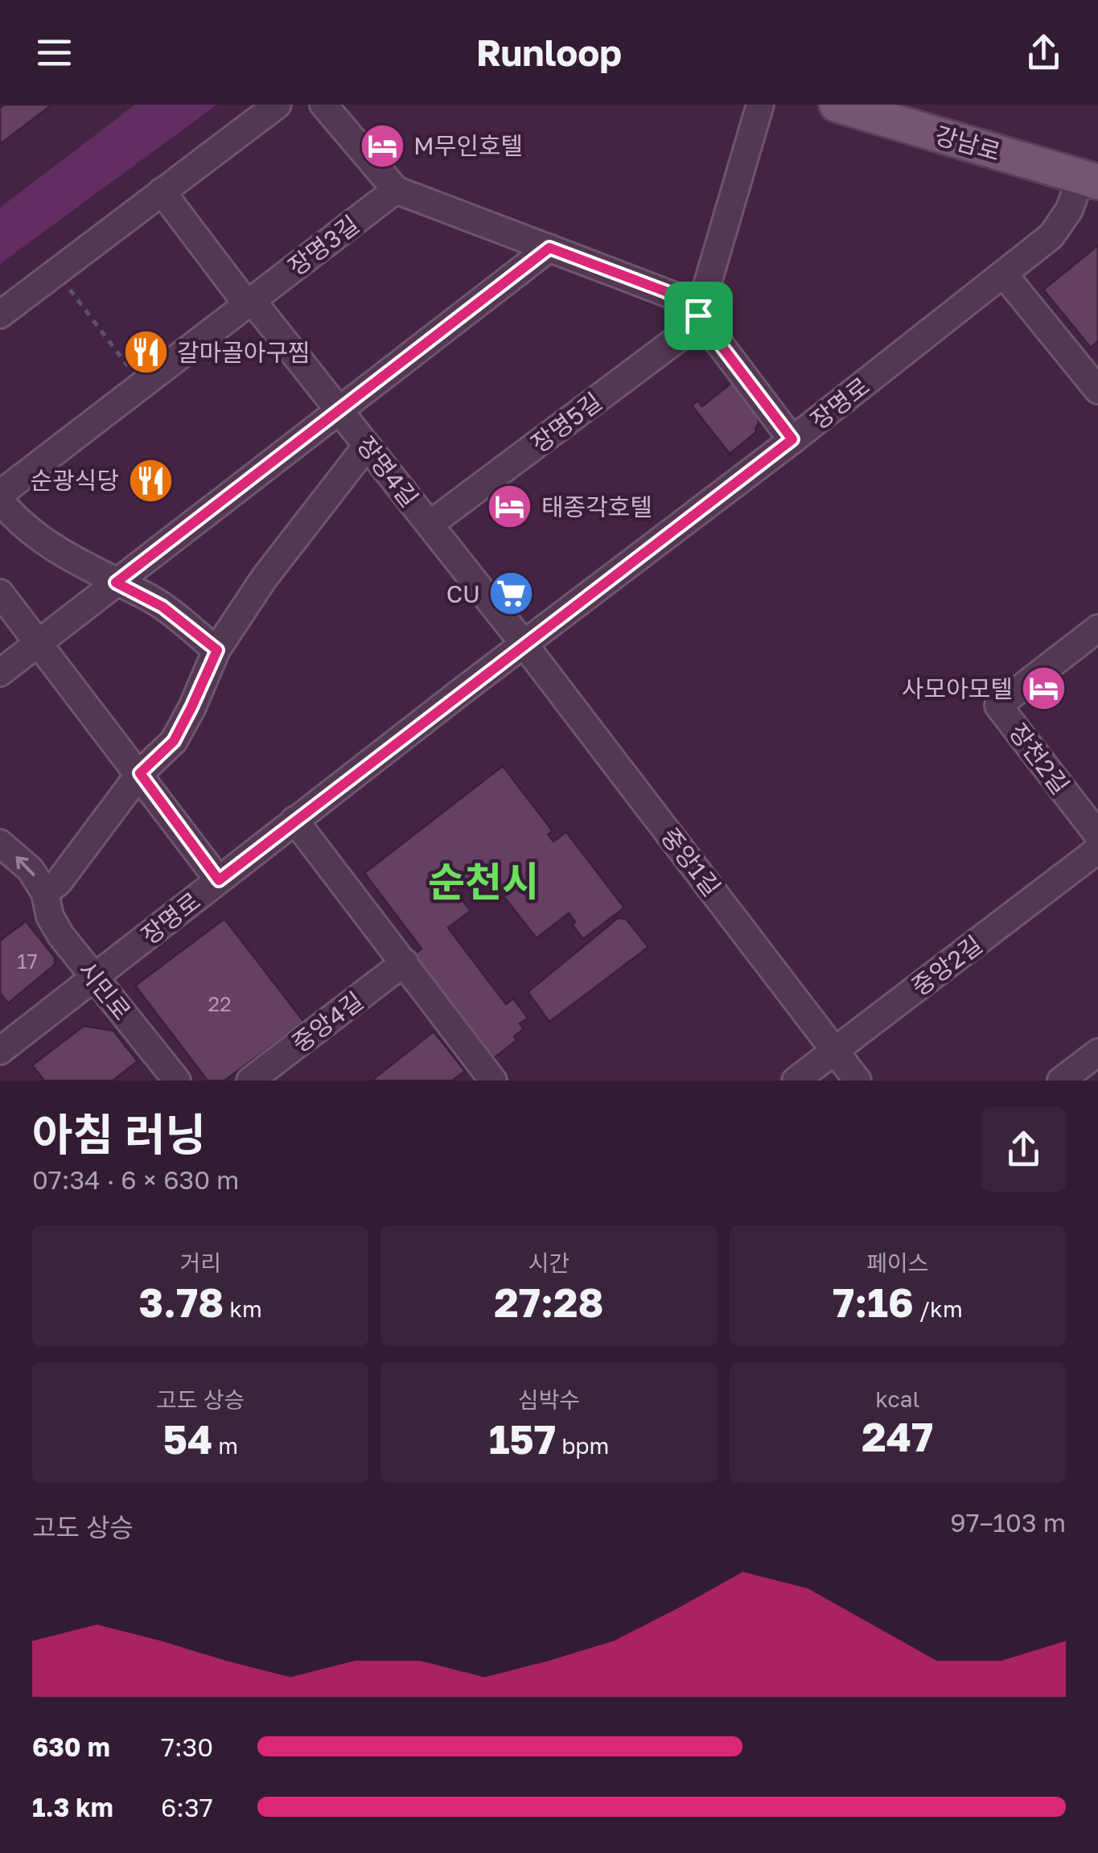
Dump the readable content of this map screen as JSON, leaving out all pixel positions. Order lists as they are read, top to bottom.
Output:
{
  "streets": {
    "main road": ["강남로"],
    "street": [
      "장명3길",
      "장명로",
      "장명5길",
      "장명4길",
      "장천2길",
      "중앙1길",
      "중앙2길",
      "시민로",
      "중앙4길"
    ]
  },
  "crossings": [
    ["강남로", "장명로"],
    ["장명3길", "장명4길"],
    ["장명로", "장명4길"],
    ["장명로", "중앙1길"],
    ["장명로", "시민로"],
    ["장명5길", "장명4길"],
    ["장명4길", "중앙1길"],
    ["중앙1길", "중앙2길"]
  ],
  "districts": ["순천시"],
  "places": {
    "hotel": ["M무인호텔", "태종각호텔", "사모아모텔"],
    "restaurant": ["갈마골아구찜", "순광식당"],
    "supermarket": ["CU"]
  },
  "house_numbers": ["17", "22"],
  "page": {
    "header": "Runloop",
    "heading": ["아침 러닝", "07:34 · 6 × 630 m"],
    "stats": [
      ["거리", "3.78 km"],
      ["시간", "27:28"],
      ["페이스", "7:16 /km"],
      ["고도 상승", "54 m"],
      ["심박수", "157 bpm"],
      ["kcal", "247"]
    ],
    "chart": ["고도 상승", "97–103 m"],
    "list": [
      {
        "name": "630 m",
        "note": "7:30"
      },
      {
        "name": "1.3 km",
        "note": "6:37"
      }
    ]
  }
}
